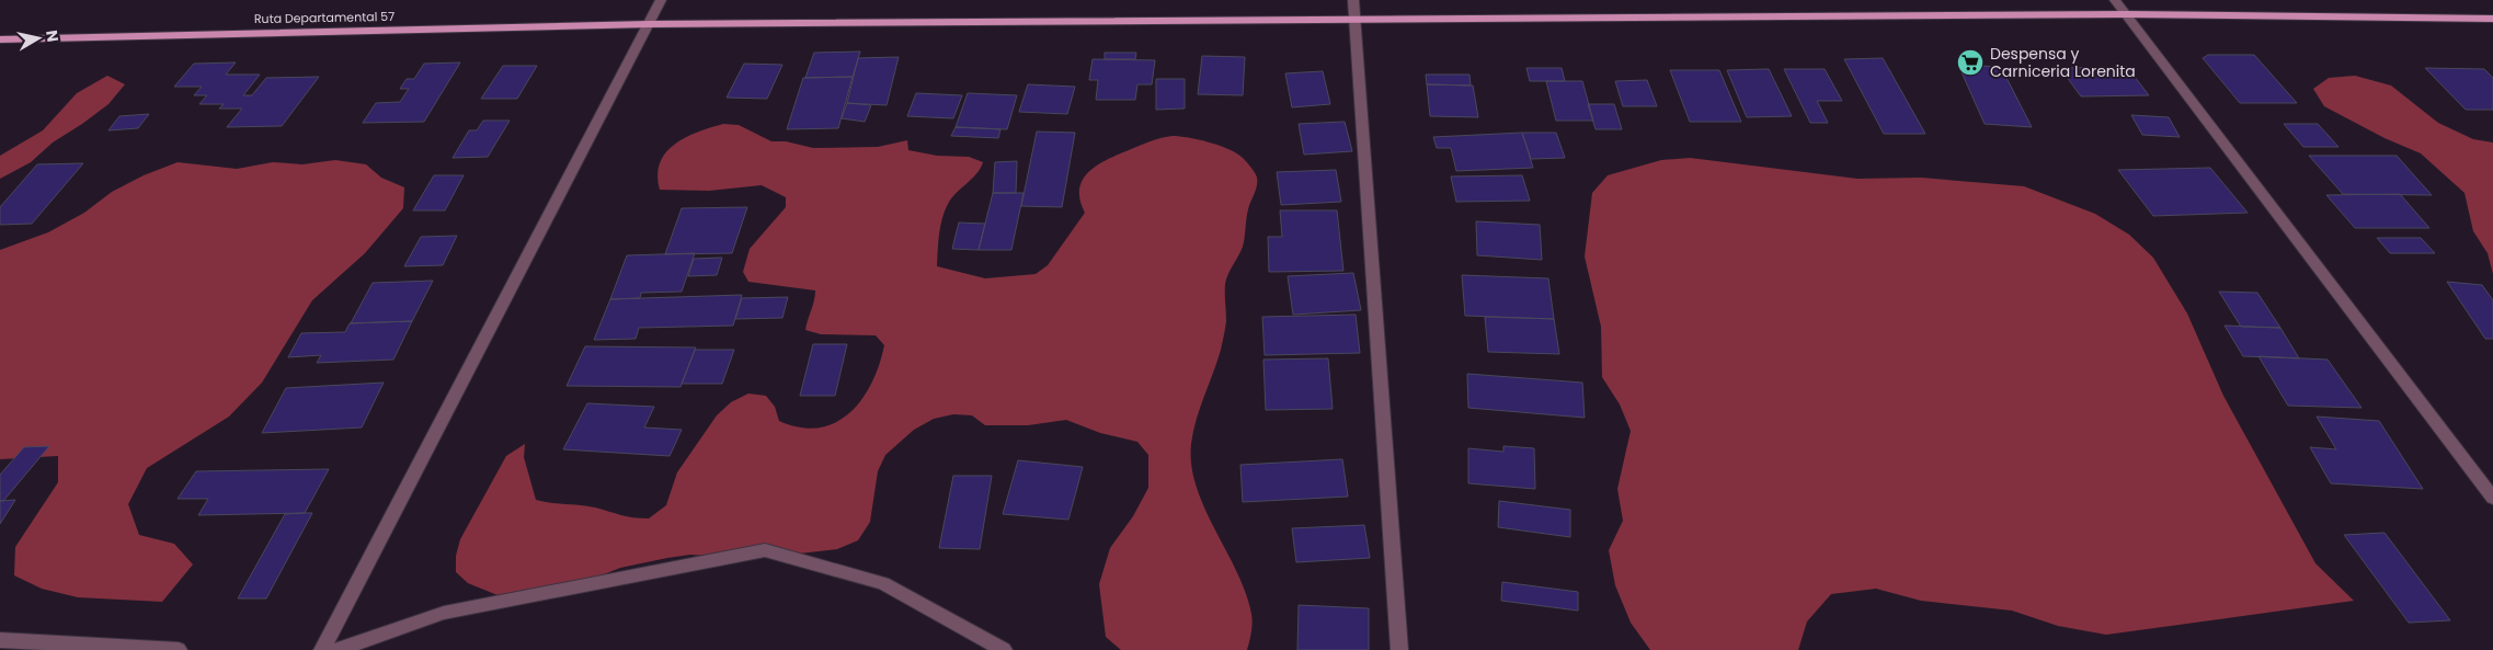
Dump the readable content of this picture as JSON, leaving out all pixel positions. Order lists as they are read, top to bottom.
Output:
{
  "streets": {
    "main road": ["Ruta Departamental 57"]
  },
  "places": {
    "supermarket": ["Despensa y Carniceria Lorenita"]
  },
  "north": "right"
}
